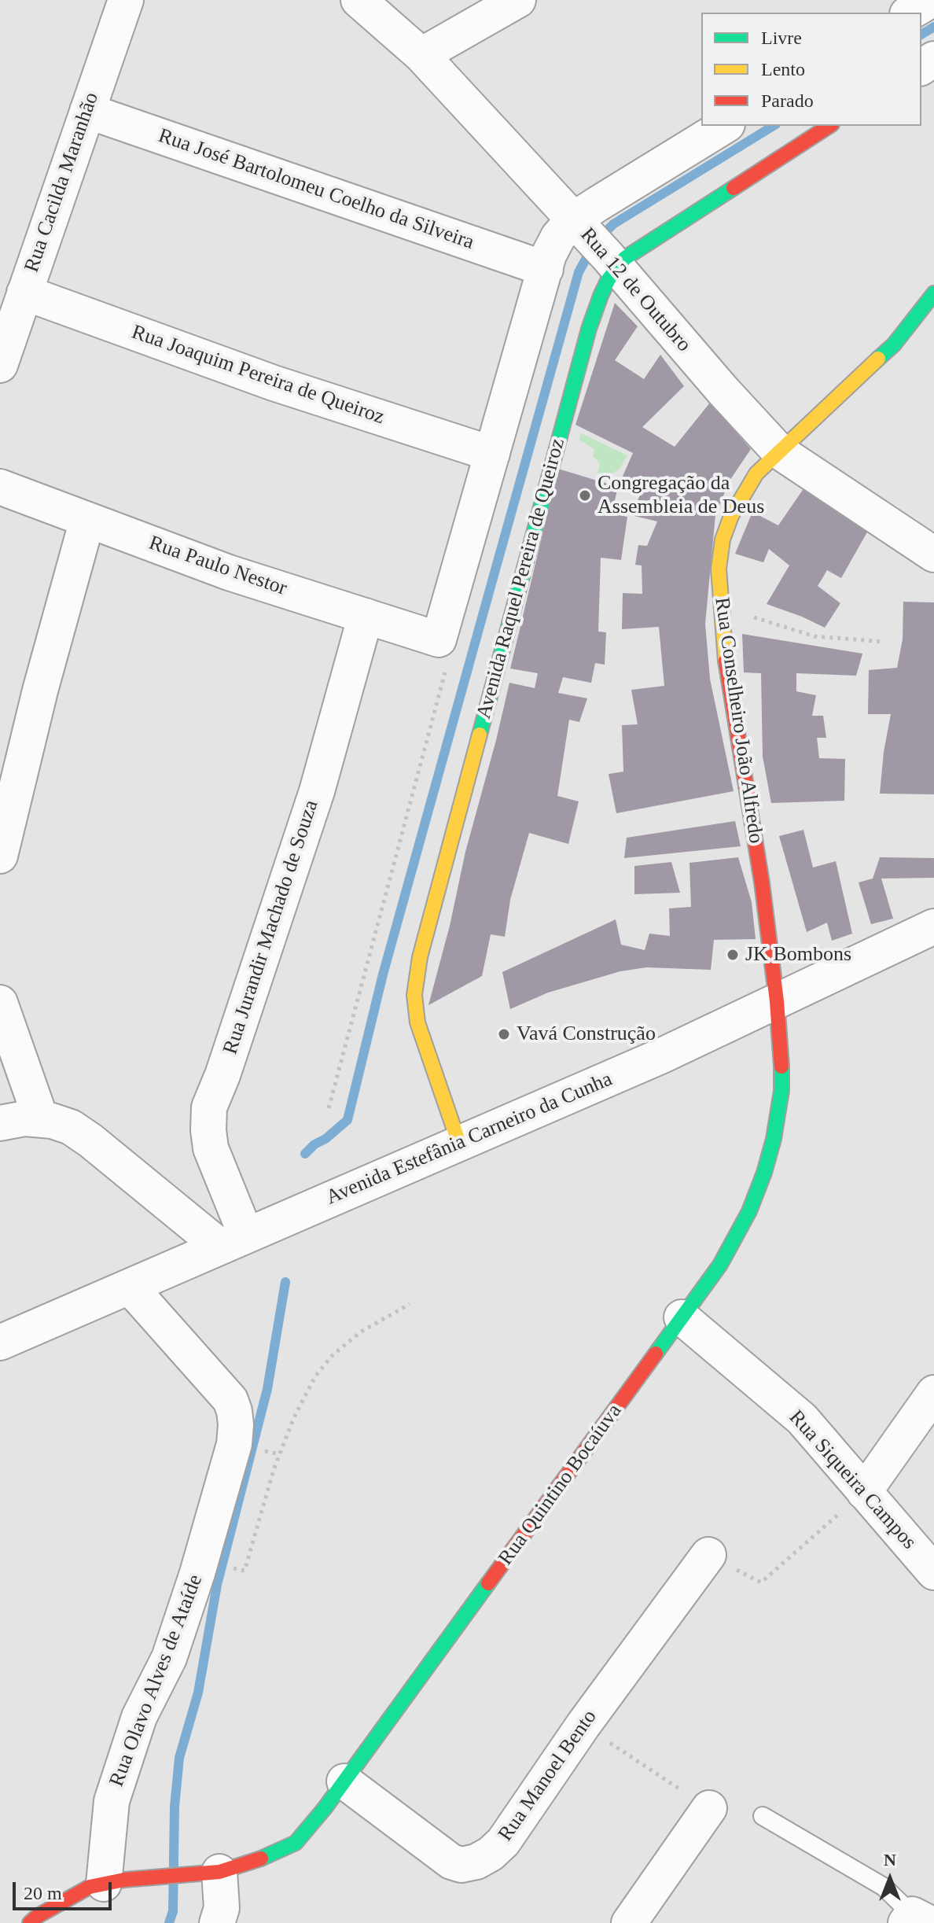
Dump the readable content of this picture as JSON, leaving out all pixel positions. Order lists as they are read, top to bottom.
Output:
{
  "streets": {
    "street": [
      "Rua Cacilda Maranhão",
      "Rua José Bartolomeu Coelho da Silveira",
      "Rua 12 de Outubro",
      "Rua Joaquim Pereira de Queiroz",
      "Rua Paulo Nestor",
      "Avenida Raquel Pereira de Queiroz",
      "Rua Conselheiro João Alfredo",
      "Rua Jurandir Machado de Souza",
      "Avenida Estefânia Carneiro da Cunha",
      "Rua Siqueira Campos",
      "Rua Quintino Bocaíuva",
      "Rua Olavo Alves de Ataíde",
      "Rua Manoel Bento"
    ]
  },
  "crossings": [
    ["Rua Cacilda Maranhão", "Rua José Bartolomeu Coelho da Silveira"],
    ["Rua Cacilda Maranhão", "Rua Joaquim Pereira de Queiroz"],
    ["Rua 12 de Outubro", "Avenida Raquel Pereira de Queiroz"],
    ["Rua 12 de Outubro", "Rua Conselheiro João Alfredo"],
    ["Rua Paulo Nestor", "Rua Jurandir Machado de Souza"],
    ["Avenida Raquel Pereira de Queiroz", "Avenida Estefânia Carneiro da Cunha"],
    ["Rua Conselheiro João Alfredo", "Avenida Estefânia Carneiro da Cunha"],
    ["Rua Conselheiro João Alfredo", "Rua Quintino Bocaíuva"],
    ["Rua Jurandir Machado de Souza", "Avenida Estefânia Carneiro da Cunha"],
    ["Avenida Estefânia Carneiro da Cunha", "Rua Quintino Bocaíuva"],
    ["Avenida Estefânia Carneiro da Cunha", "Rua Olavo Alves de Ataíde"],
    ["Rua Siqueira Campos", "Rua Quintino Bocaíuva"],
    ["Rua Quintino Bocaíuva", "Rua Olavo Alves de Ataíde"],
    ["Rua Quintino Bocaíuva", "Rua Manoel Bento"]
  ],
  "places": ["Congregação da Assembleia de Deus", "JK Bombons", "Vavá Construção"],
  "legend": ["Livre", "Lento", "Parado"],
  "scale_bar": "20 m",
  "north": "top"
}
